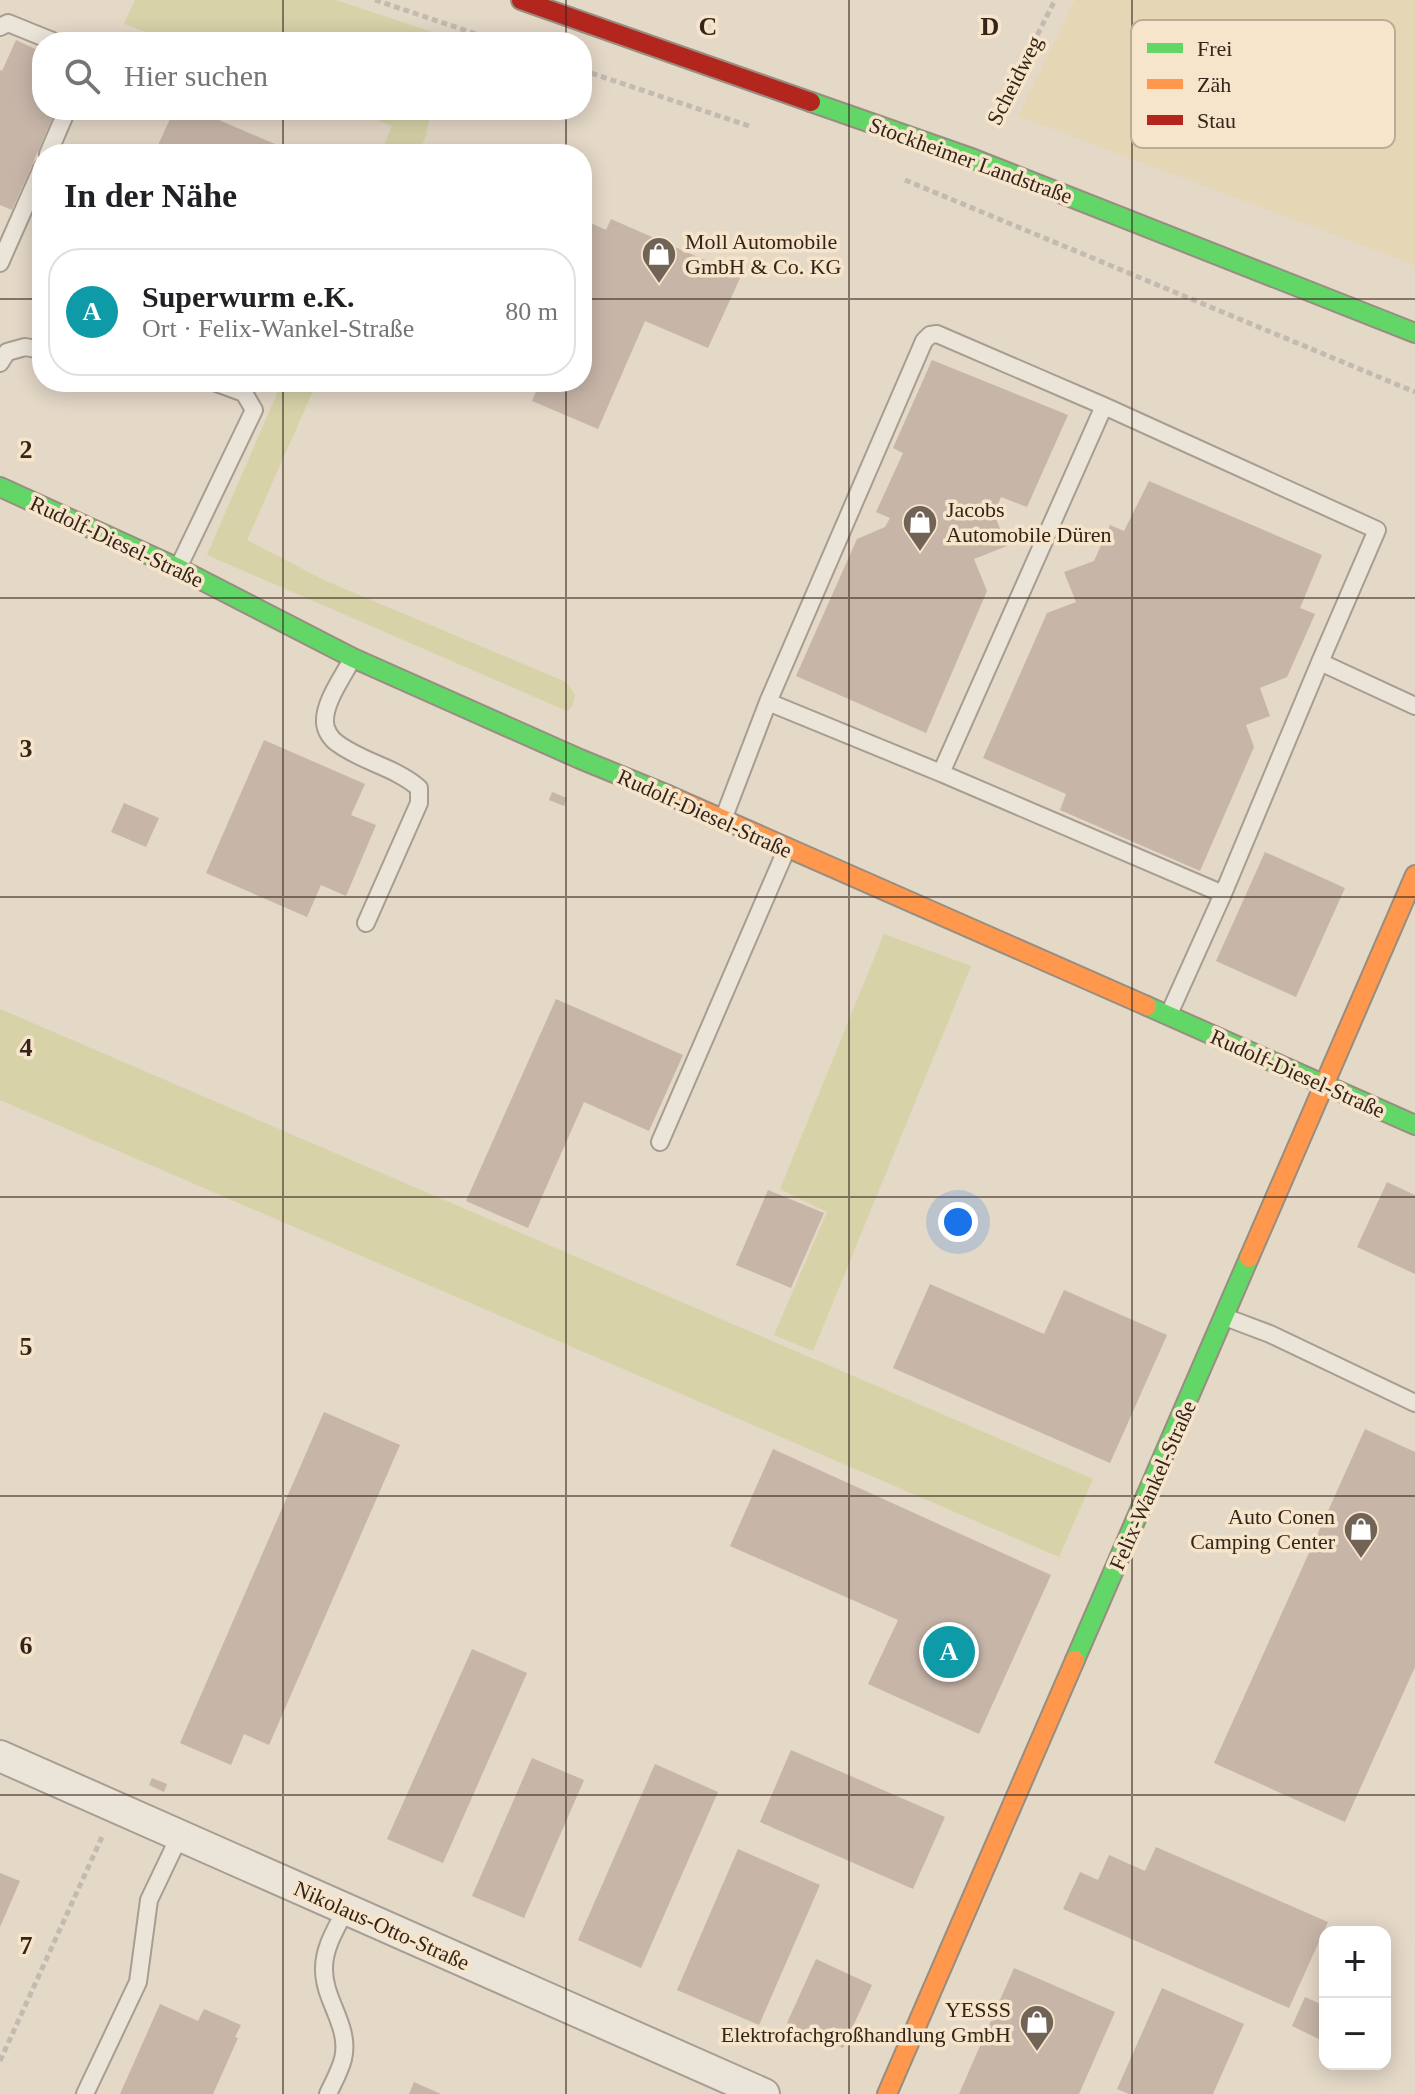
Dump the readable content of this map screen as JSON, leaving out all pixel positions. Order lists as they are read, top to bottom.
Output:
{
  "streets": {
    "street": [
      "Stockheimer Landstraße",
      "Rudolf-Diesel-Straße",
      "Felix-Wankel-Straße",
      "Nikolaus-Otto-Straße"
    ],
    "path": ["Scheidweg"]
  },
  "crossings": [
    ["Scheidweg", "Stockheimer Landstraße"],
    ["Rudolf-Diesel-Straße", "Felix-Wankel-Straße"]
  ],
  "places": {
    "shop": [
      "Moll Automobile GmbH & Co. KG",
      "Jacobs Automobile Düren",
      "Auto Conen Camping Center",
      "YESSS Elektrofachgroßhandlung GmbH"
    ]
  },
  "legend": ["Frei", "Zäh", "Stau"],
  "page": {
    "search": "Hier suchen",
    "heading": "In der Nähe",
    "list": [
      {
        "mark": "A",
        "name": "Superwurm e.K.",
        "note": "Ort · Felix-Wankel-Straße",
        "value": "80 m"
      }
    ],
    "pins": "A",
    "map_buttons": ["+", "−"]
  },
  "grid": {
    "columns": ["C", "D"],
    "rows": [
      "2",
      "3",
      "4",
      "5",
      "6",
      "7"
    ]
  }
}
